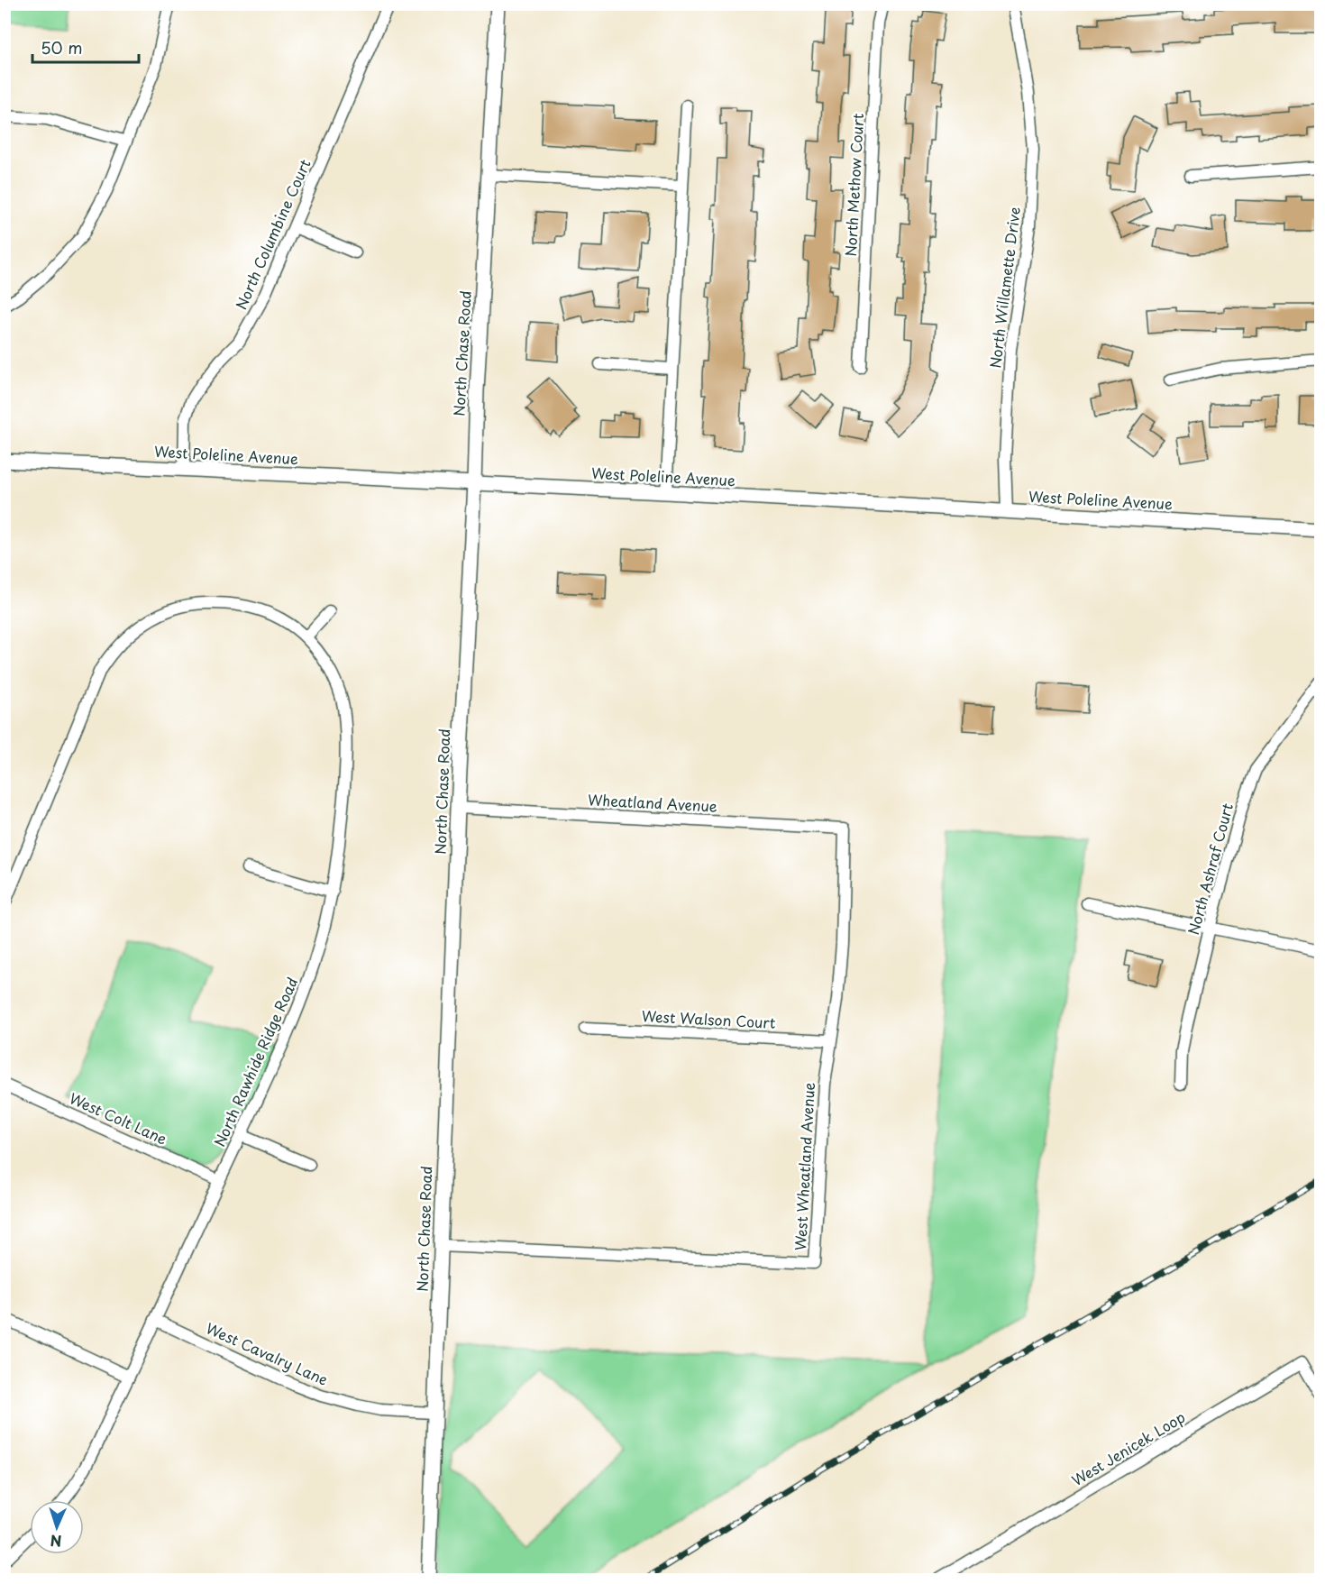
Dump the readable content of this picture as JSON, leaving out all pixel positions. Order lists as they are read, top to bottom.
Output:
{
  "streets": {
    "street": [
      "North Methow Court",
      "North Columbine Court",
      "North Willamette Drive",
      "North Chase Road",
      "West Poleline Avenue",
      "Wheatland Avenue",
      "North Ashraf Court",
      "West Walson Court",
      "North Rawhide Ridge Road",
      "West Colt Lane",
      "West Wheatland Avenue",
      "West Cavalry Lane",
      "West Jenicek Loop"
    ]
  },
  "crossings": [
    ["North Columbine Court", "West Poleline Avenue"],
    ["North Willamette Drive", "West Poleline Avenue"],
    ["North Chase Road", "West Poleline Avenue"],
    ["North Chase Road", "Wheatland Avenue"],
    ["North Chase Road", "West Wheatland Avenue"],
    ["North Chase Road", "West Cavalry Lane"],
    ["Wheatland Avenue", "West Wheatland Avenue"],
    ["West Walson Court", "West Wheatland Avenue"],
    ["North Rawhide Ridge Road", "West Colt Lane"],
    ["North Rawhide Ridge Road", "West Cavalry Lane"]
  ],
  "scale_bar": "50 m",
  "north": "bottom"
}
